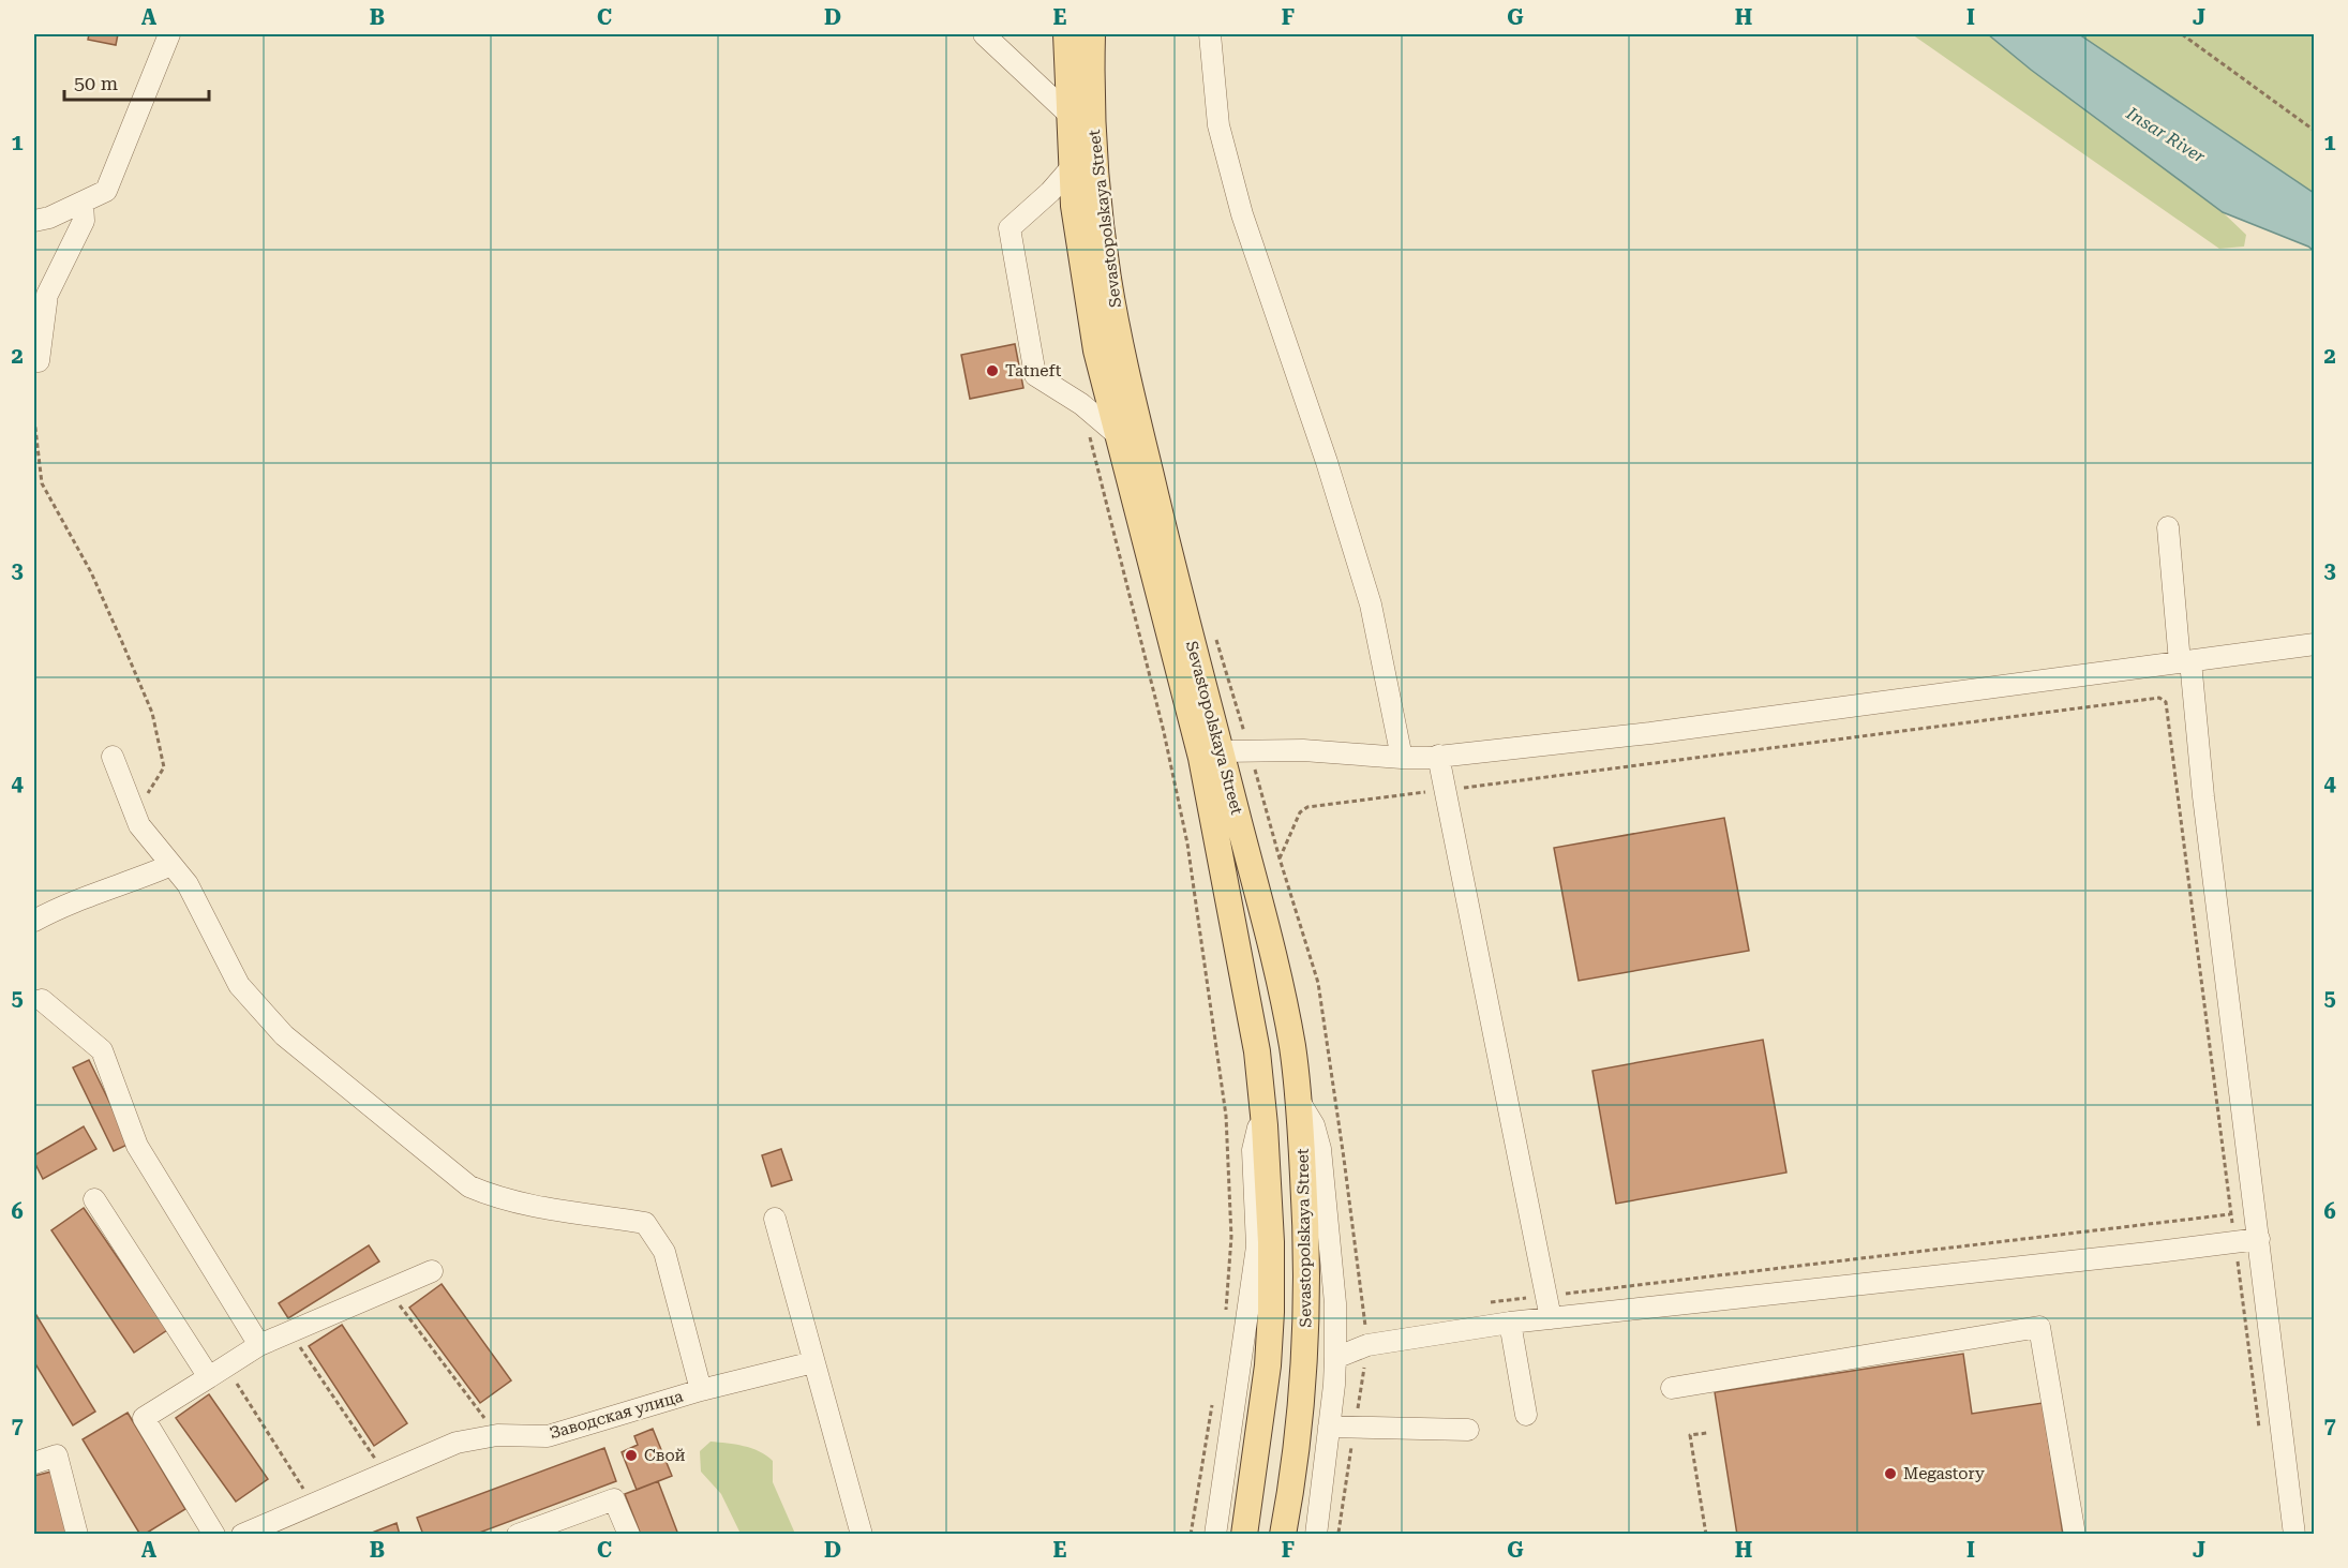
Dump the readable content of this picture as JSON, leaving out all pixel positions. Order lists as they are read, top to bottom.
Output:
{
  "streets": {
    "main road": ["Sevastopolskaya Street"],
    "street": ["Заводская улица"]
  },
  "water": ["Insar River"],
  "places": ["Tatneft", "Свой", "Megastory"],
  "scale_bar": "50 m",
  "grid": {
    "columns": [
      "A",
      "B",
      "C",
      "D",
      "E",
      "F",
      "G",
      "H",
      "I",
      "J"
    ],
    "rows": [
      "1",
      "2",
      "3",
      "4",
      "5",
      "6",
      "7"
    ]
  }
}
